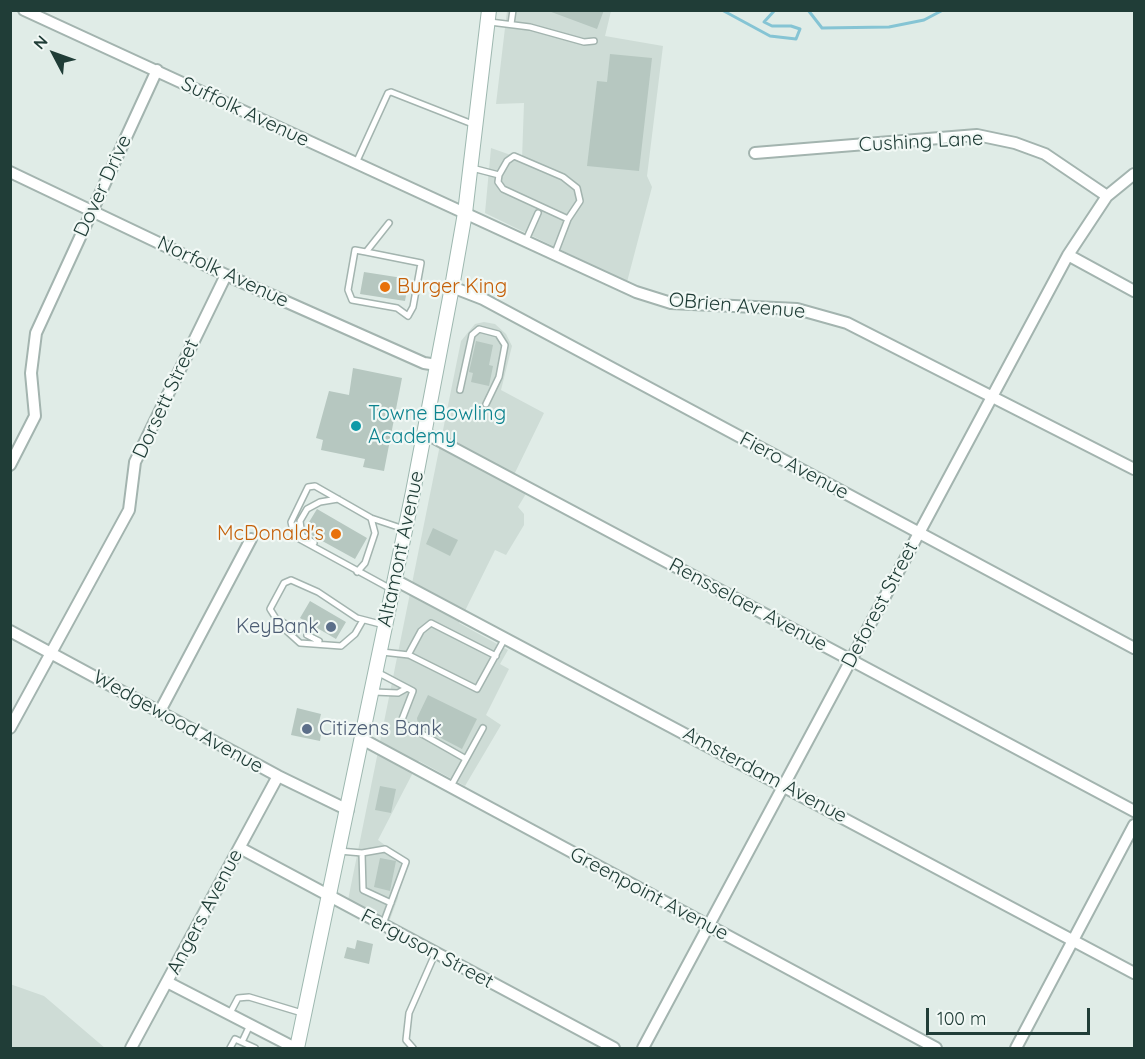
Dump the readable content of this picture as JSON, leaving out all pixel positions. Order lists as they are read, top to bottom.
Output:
{
  "streets": {
    "main road": ["Altamont Avenue"],
    "street": [
      "Suffolk Avenue",
      "Cushing Lane",
      "Dover Drive",
      "Norfolk Avenue",
      "OBrien Avenue",
      "Dorsett Street",
      "Fiero Avenue",
      "Rensselaer Avenue",
      "Deforest Street",
      "Wedgewood Avenue",
      "Amsterdam Avenue",
      "Greenpoint Avenue",
      "Angers Avenue",
      "Ferguson Street"
    ]
  },
  "crossings": [
    ["Suffolk Avenue", "Dover Drive"],
    ["Suffolk Avenue", "OBrien Avenue"],
    ["Suffolk Avenue", "Altamont Avenue"],
    ["Cushing Lane", "Deforest Street"],
    ["Dover Drive", "Norfolk Avenue"],
    ["Norfolk Avenue", "Dorsett Street"],
    ["Norfolk Avenue", "Altamont Avenue"],
    ["OBrien Avenue", "Altamont Avenue"],
    ["OBrien Avenue", "Deforest Street"],
    ["Dorsett Street", "Wedgewood Avenue"],
    ["Fiero Avenue", "Altamont Avenue"],
    ["Fiero Avenue", "Deforest Street"],
    ["Altamont Avenue", "Rensselaer Avenue"],
    ["Altamont Avenue", "Wedgewood Avenue"],
    ["Altamont Avenue", "Amsterdam Avenue"],
    ["Altamont Avenue", "Greenpoint Avenue"],
    ["Altamont Avenue", "Ferguson Street"],
    ["Rensselaer Avenue", "Deforest Street"],
    ["Deforest Street", "Amsterdam Avenue"],
    ["Deforest Street", "Greenpoint Avenue"],
    ["Wedgewood Avenue", "Angers Avenue"],
    ["Angers Avenue", "Ferguson Street"]
  ],
  "places": [
    "Burger King",
    "Towne Bowling Academy",
    "McDonald's",
    "KeyBank",
    "Citizens Bank"
  ],
  "scale_bar": "100 m",
  "north": "top left"
}
